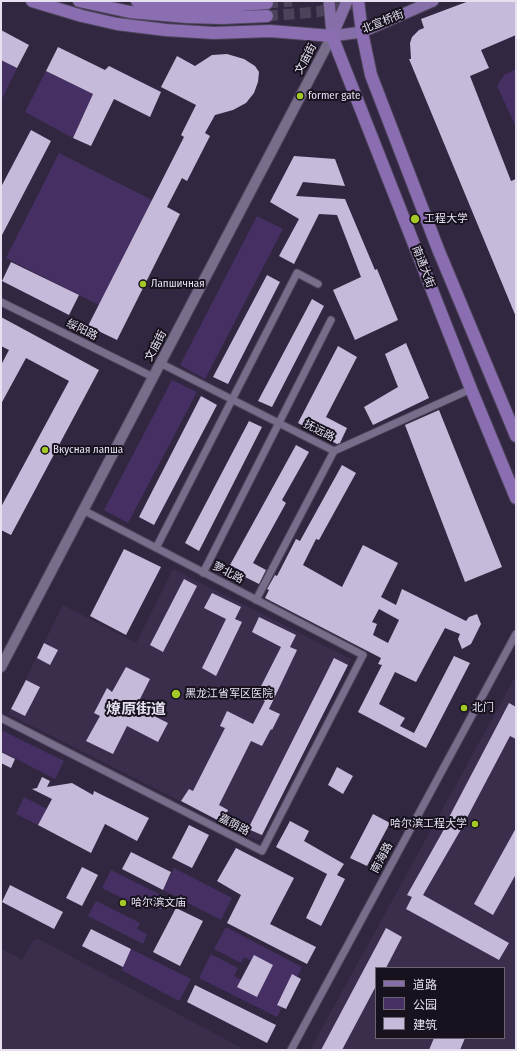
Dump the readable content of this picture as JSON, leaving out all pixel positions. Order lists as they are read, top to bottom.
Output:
{
  "streets": {
    "highway": ["南通大街"],
    "main road": ["北宣桥街", "文庙街"],
    "street": [
      "绥阳路",
      "抚远路",
      "萝北路",
      "嘉荫路",
      "南海路"
    ]
  },
  "crossings": [
    ["北宣桥街", "文庙街"],
    ["北宣桥街", "南通大街"],
    ["文庙街", "南通大街"],
    ["文庙街", "绥阳路"],
    ["文庙街", "抚远路"],
    ["文庙街", "萝北路"],
    ["南通大街", "抚远路"],
    ["萝北路", "嘉荫路"]
  ],
  "districts": ["燎原街道"],
  "places": [
    "former gate",
    "工程大学",
    "Лапшичная",
    "Вкусная лапша",
    "黑龙江省军区医院",
    "北门",
    "哈尔滨工程大学",
    "哈尔滨文庙"
  ],
  "legend": ["道路", "公园", "建筑"]
}
